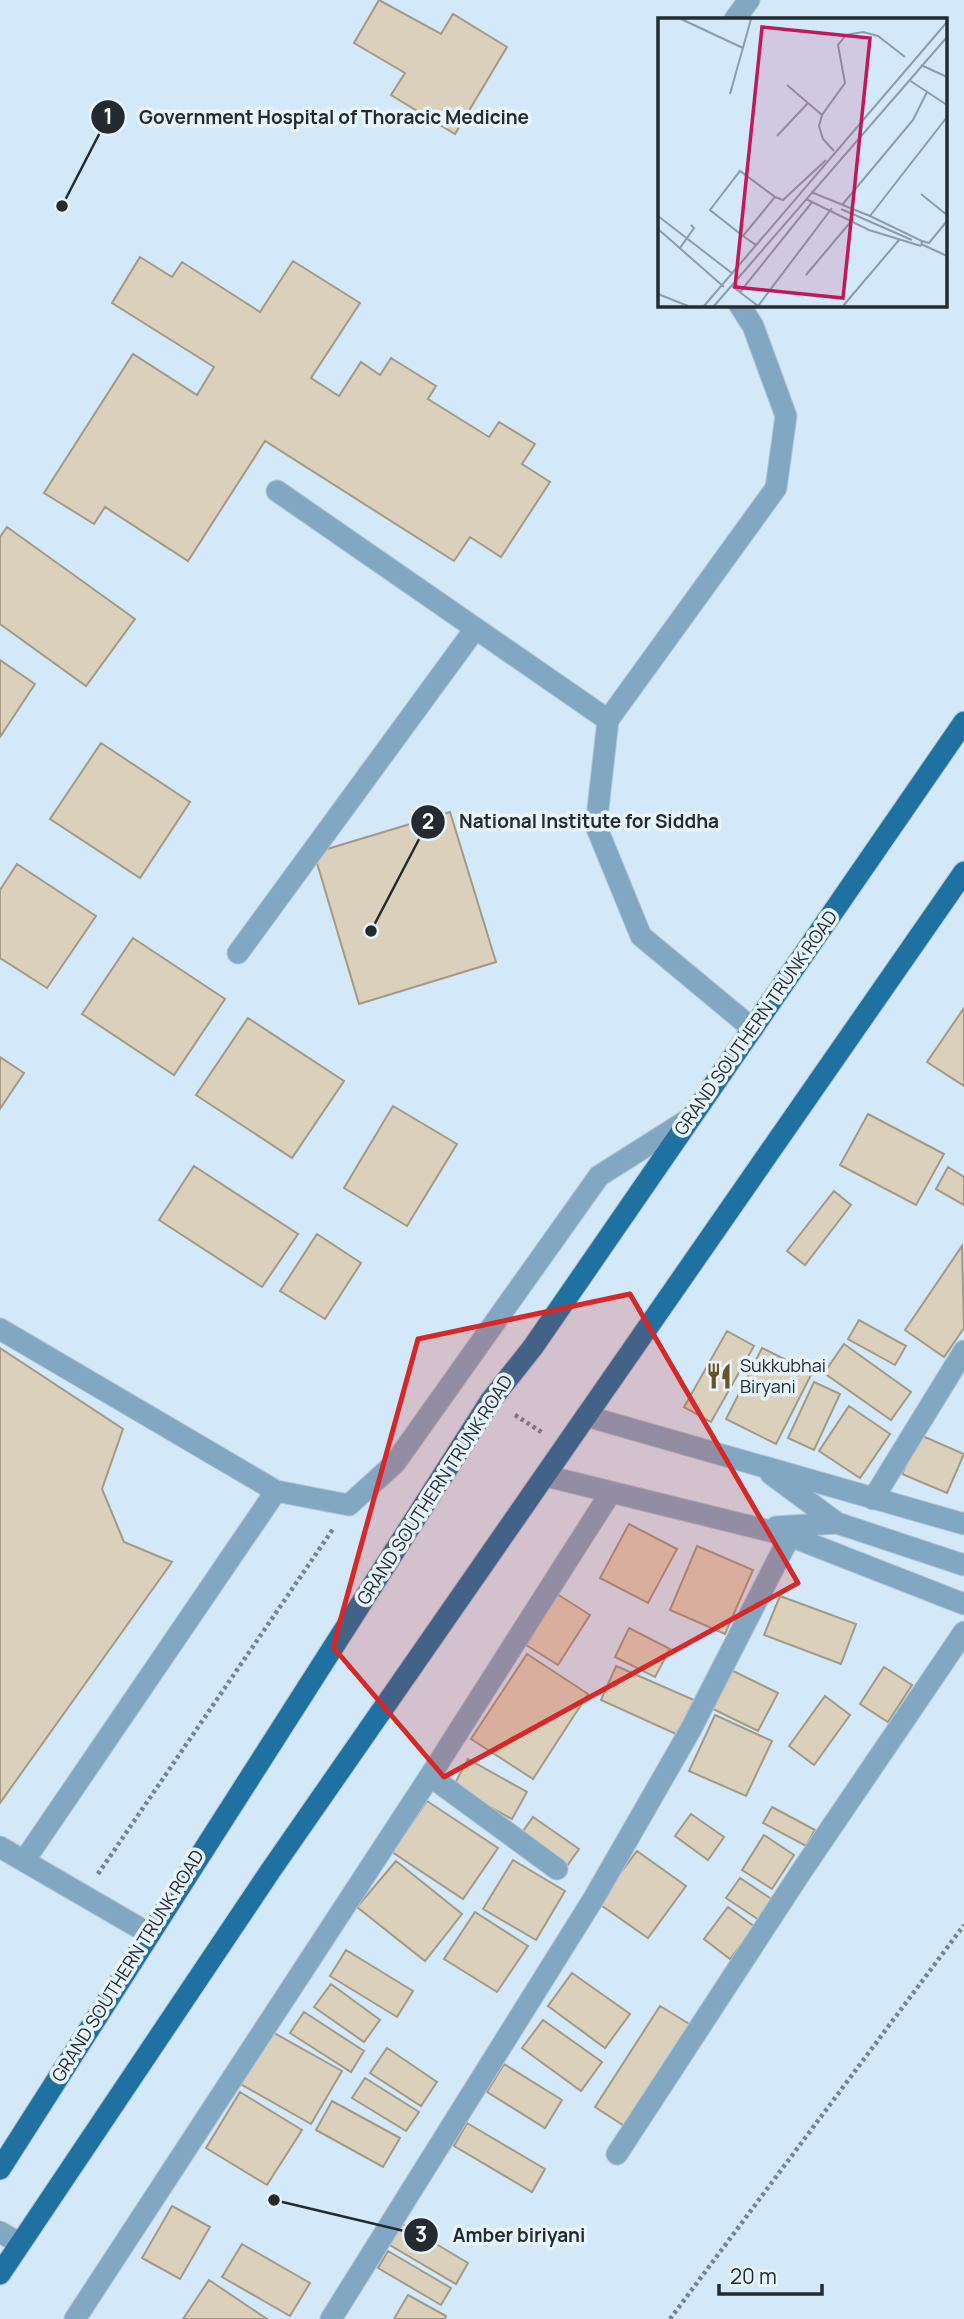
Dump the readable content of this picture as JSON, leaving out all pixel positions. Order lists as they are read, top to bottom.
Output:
{
  "streets": {
    "main road": ["GRAND SOUTHERN TRUNK ROAD"]
  },
  "places": {
    "other": ["Government Hospital of Thoracic Medicine", "National Institute for Siddha", "Amber biriyani"],
    "restaurant": ["Sukkubhai Biryani"]
  },
  "scale_bar": "20 m"
}
